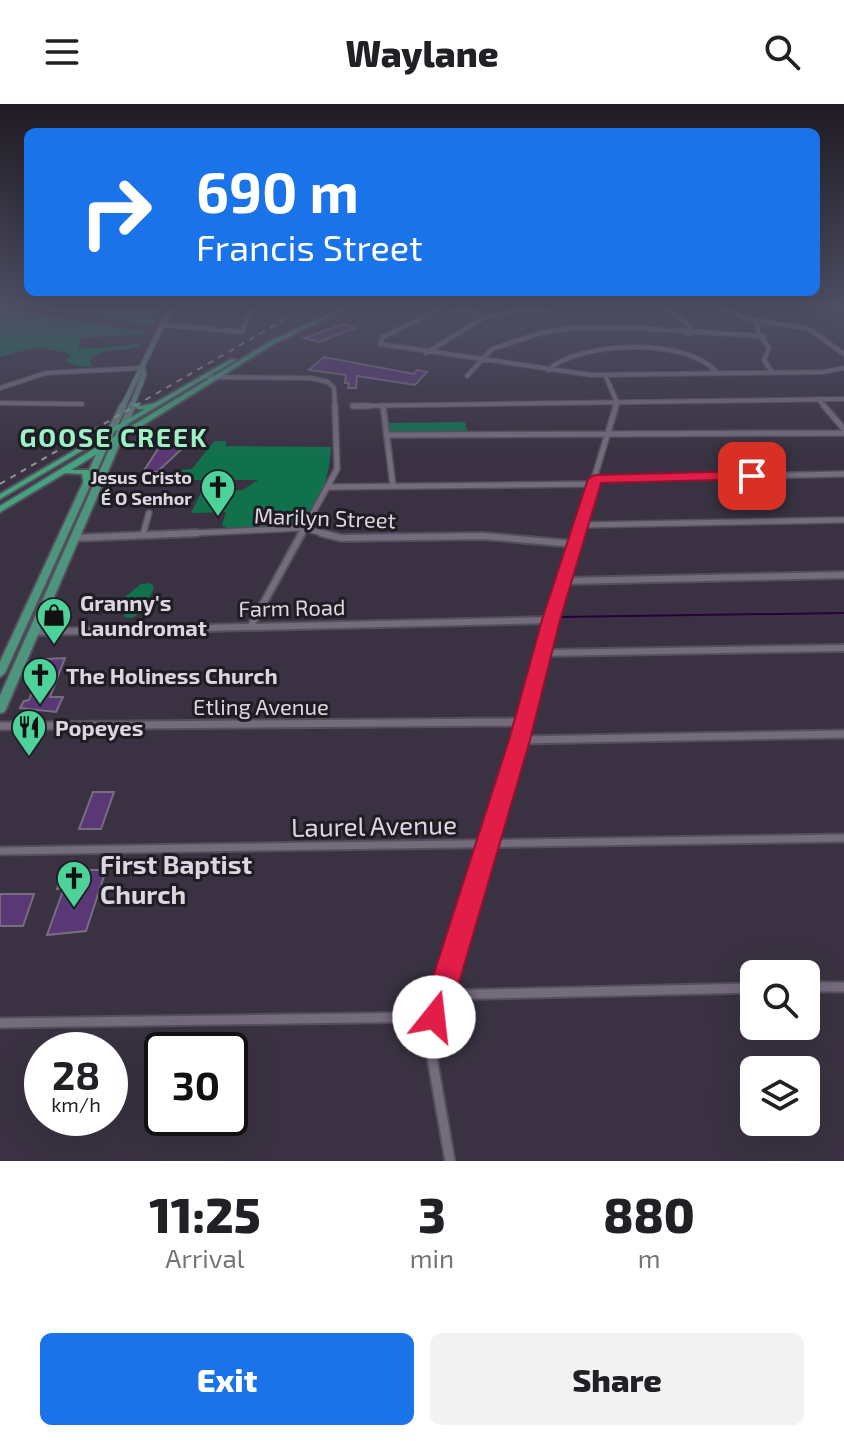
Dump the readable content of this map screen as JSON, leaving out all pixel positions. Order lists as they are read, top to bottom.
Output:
{
  "streets": {
    "street": [
      "Marilyn Street",
      "Farm Road",
      "Etling Avenue",
      "Laurel Avenue"
    ]
  },
  "districts": ["GOOSE CREEK"],
  "places": {
    "church": ["Jesus Cristo É O Senhor", "The Holiness Church", "First Baptist Church"],
    "shop": ["Granny's Laundromat"],
    "restaurant": ["Popeyes"]
  },
  "page": {
    "header": "Waylane",
    "turn": ["690 m", "Francis Street"],
    "speed": "28 km/h",
    "limit": "30",
    "eta": [
      "11:25",
      "Arrival",
      "3",
      "min",
      "880",
      "m"
    ],
    "buttons": ["Exit", "Share"]
  }
}
